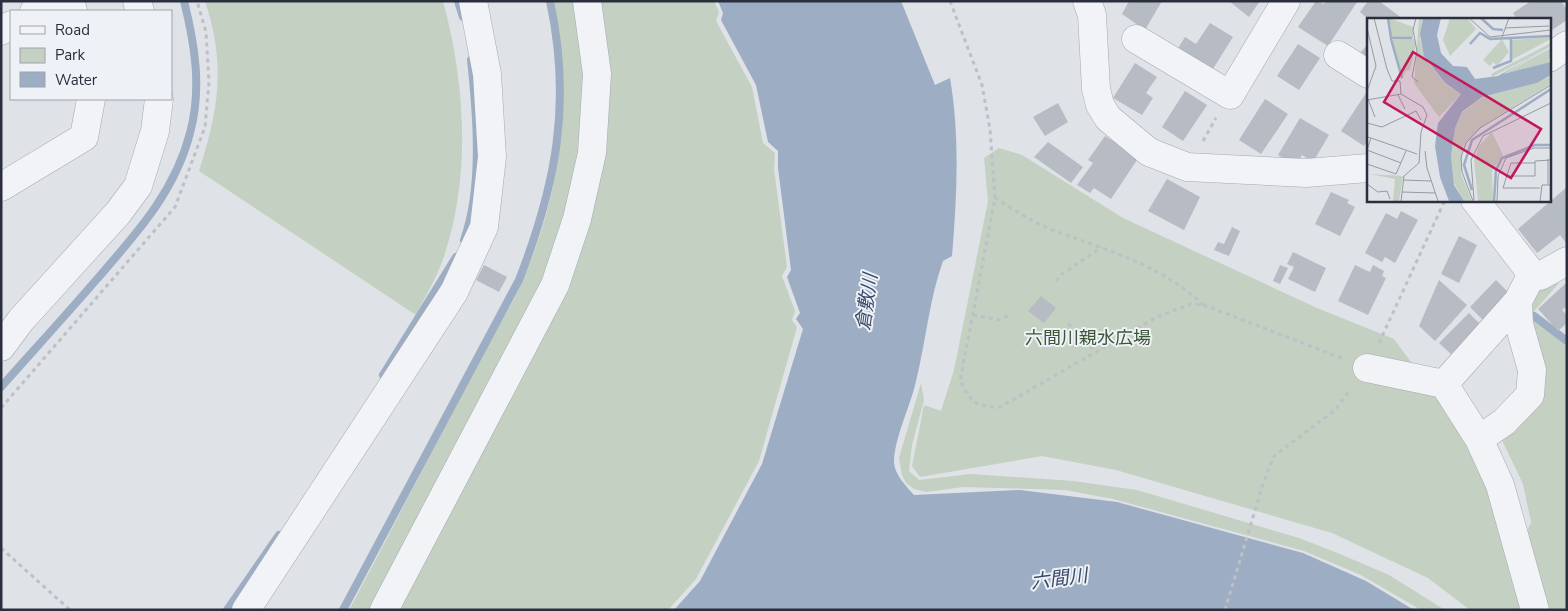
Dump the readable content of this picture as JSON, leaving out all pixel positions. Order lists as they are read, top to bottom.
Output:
{
  "water": ["倉敷川", "六間川"],
  "parks": ["六間川親水広場"],
  "legend": ["Road", "Park", "Water"]
}
